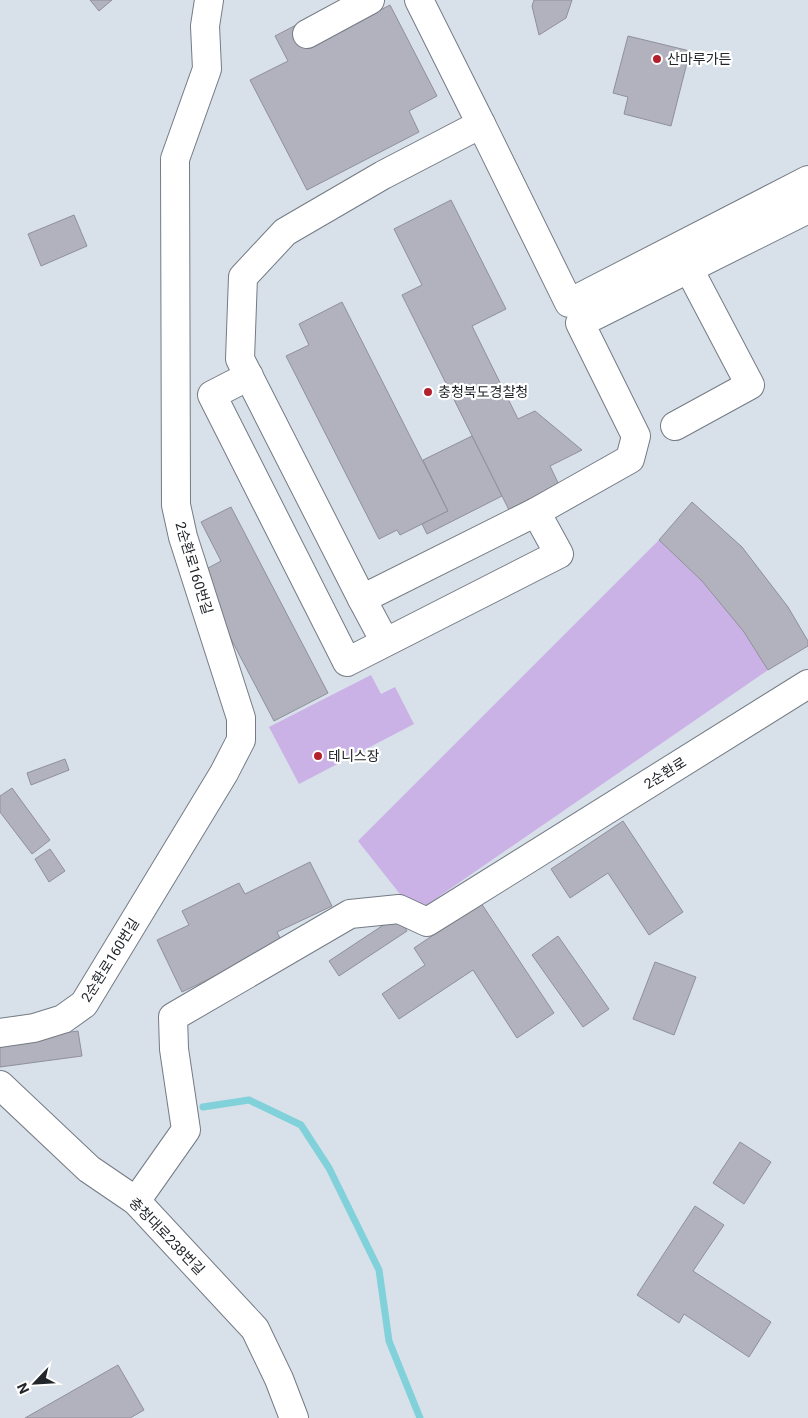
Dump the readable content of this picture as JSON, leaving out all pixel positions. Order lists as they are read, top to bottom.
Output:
{
  "streets": {
    "street": ["2순환로160번길", "2순환로", "충청대로238번길"]
  },
  "crossings": [
    ["2순환로", "충청대로238번길"]
  ],
  "places": ["산마루가든", "충청북도경찰청", "테니스장"],
  "north": "bottom left"
}
